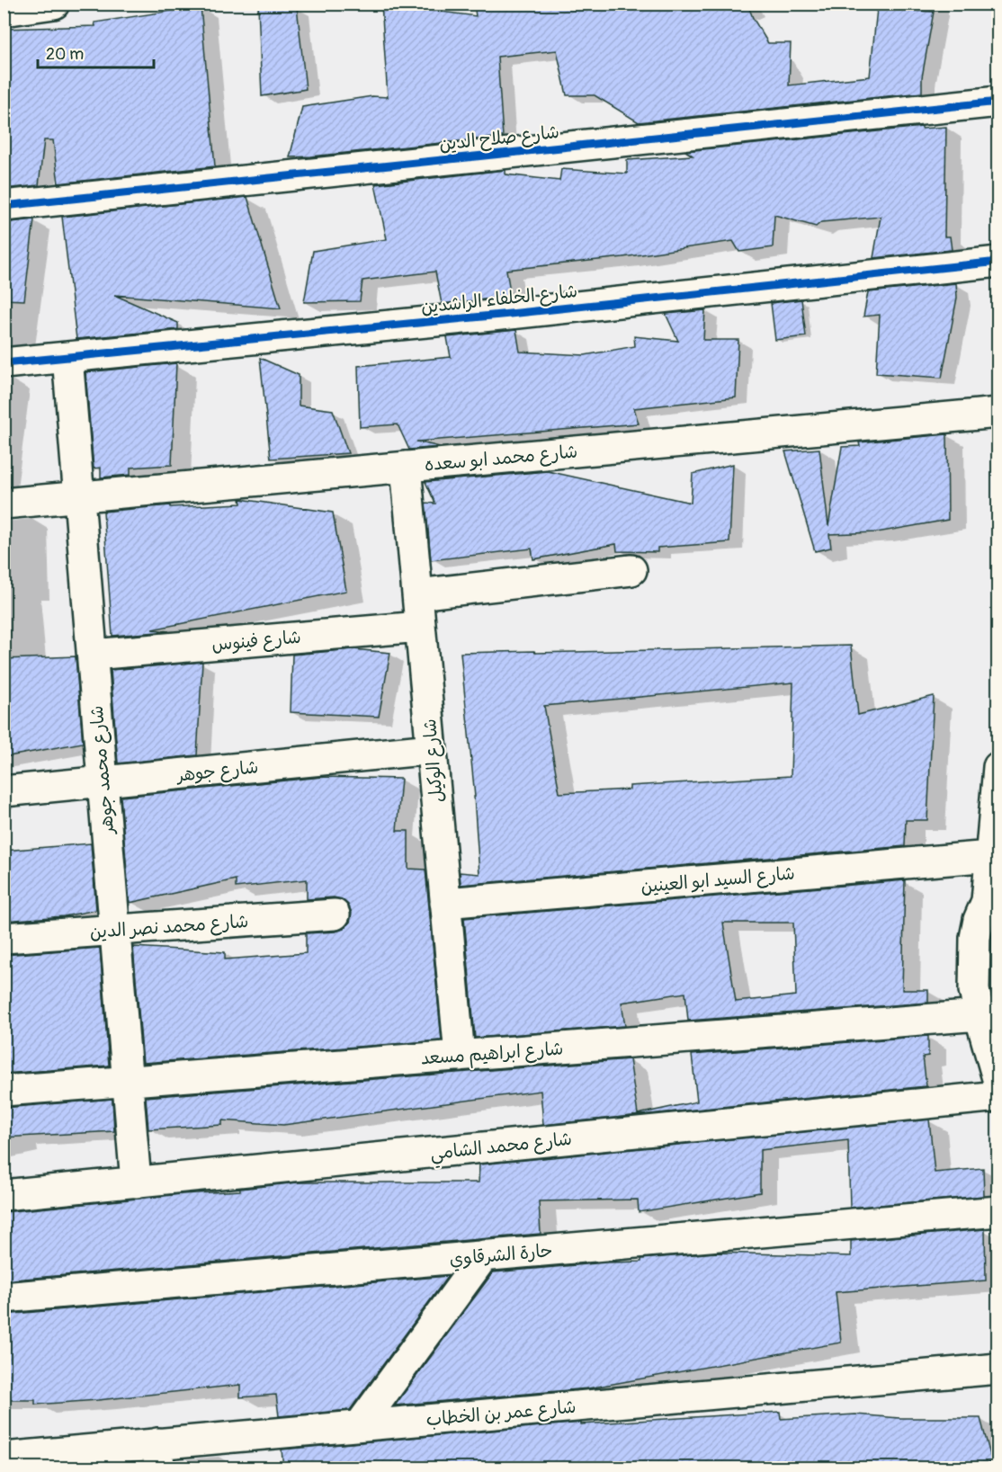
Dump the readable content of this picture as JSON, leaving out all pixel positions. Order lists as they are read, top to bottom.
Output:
{
  "streets": {
    "street": [
      "شارع صلاح الدين",
      "شارع الخلفاء الراشدين",
      "شارع محمد ابو سعده",
      "شارع فينوس",
      "شارع الوكيل",
      "شارع محمد جوهر",
      "شارع جوهر",
      "شارع السيد ابو العينين",
      "شارع محمد نصر الدين",
      "شارع ابراهيم مسعد",
      "شارع محمد الشامي",
      "حارة الشرقاوي",
      "شارع عمر بن الخطاب"
    ]
  },
  "crossings": [
    ["شارع الخلفاء الراشدين", "شارع محمد جوهر"],
    ["شارع محمد ابو سعده", "شارع الوكيل"],
    ["شارع محمد ابو سعده", "شارع محمد جوهر"],
    ["شارع فينوس", "شارع الوكيل"],
    ["شارع فينوس", "شارع محمد جوهر"],
    ["شارع الوكيل", "شارع جوهر"],
    ["شارع الوكيل", "شارع السيد ابو العينين"],
    ["شارع الوكيل", "شارع ابراهيم مسعد"],
    ["شارع محمد جوهر", "شارع جوهر"],
    ["شارع محمد جوهر", "شارع محمد نصر الدين"],
    ["شارع محمد جوهر", "شارع ابراهيم مسعد"],
    ["شارع محمد جوهر", "شارع محمد الشامي"]
  ],
  "scale_bar": "20 m"
}
